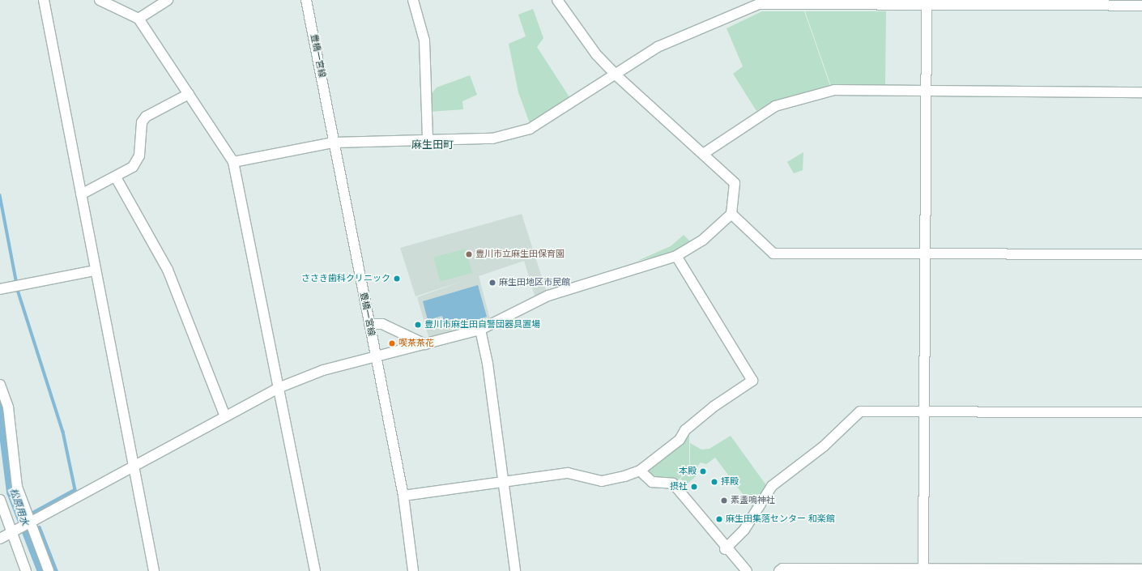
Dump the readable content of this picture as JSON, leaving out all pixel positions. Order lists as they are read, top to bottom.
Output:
{
  "streets": {
    "street": ["豊橋一宮線"]
  },
  "districts": ["麻生田町"],
  "water": ["松原用水"],
  "places": [
    "豊川市立麻生田保育園",
    "ささき歯科クリニック",
    "麻生田地区市民館",
    "豊川市麻生田自警団器具置場",
    "喫茶茶花",
    "本殿",
    "拝殿",
    "摂社",
    "素盞嗚神社",
    "麻生田集落センター 和楽館"
  ]
}
